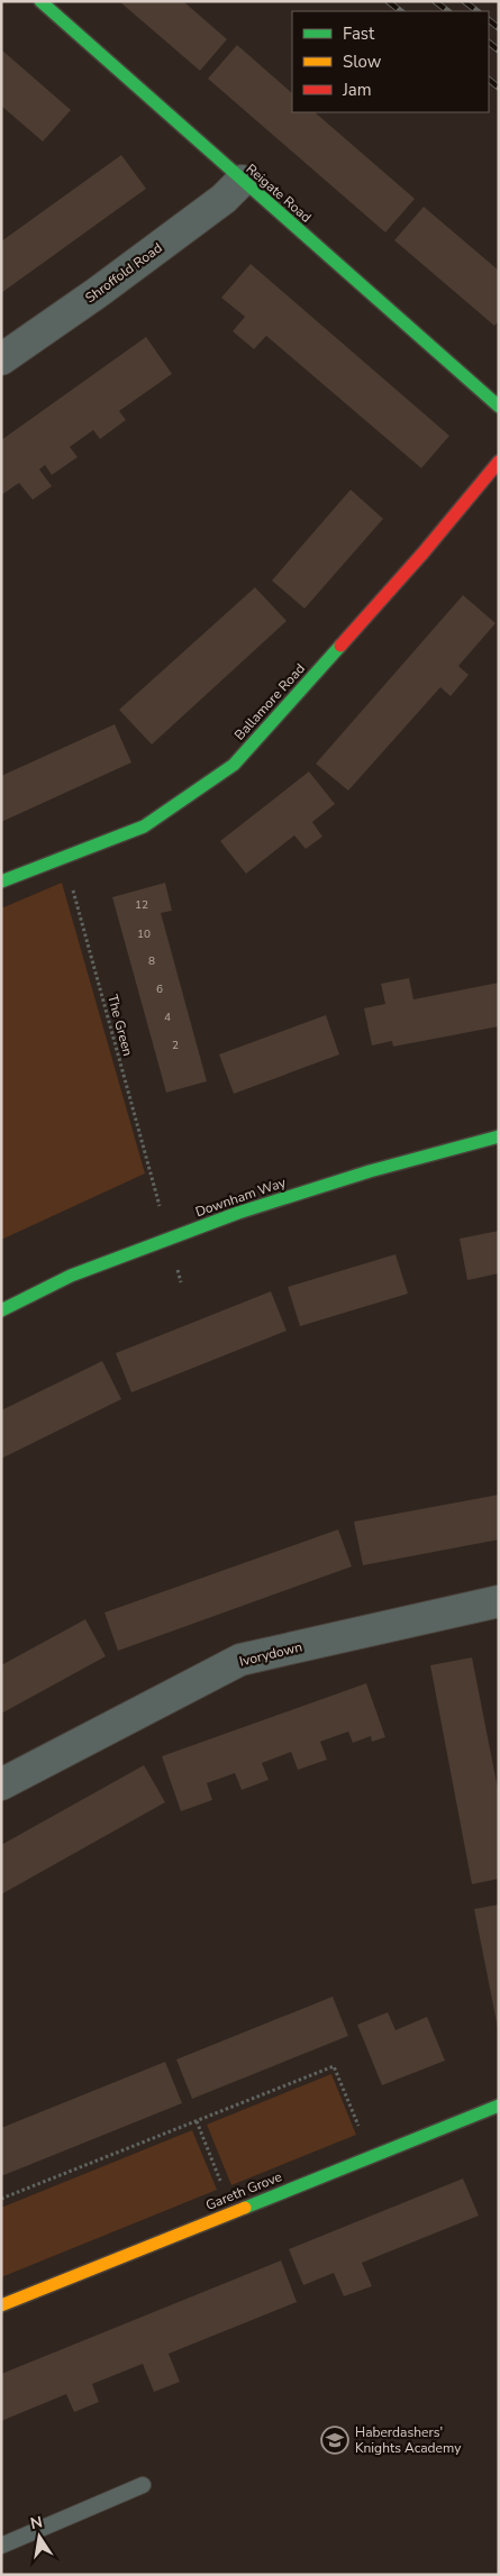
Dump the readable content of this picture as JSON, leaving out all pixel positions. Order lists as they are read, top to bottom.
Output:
{
  "streets": {
    "street": [
      "Reigate Road",
      "Shroffold Road",
      "Ballamore Road",
      "Downham Way",
      "Ivorydown",
      "Gareth Grove"
    ],
    "path": ["The Green"]
  },
  "crossings": [
    ["Reigate Road", "Shroffold Road"]
  ],
  "places": {
    "school or university": ["Haberdashers' Knights Academy"]
  },
  "house_numbers": [
    "12",
    "10",
    "8",
    "6",
    "4",
    "2"
  ],
  "legend": ["Fast", "Slow", "Jam"],
  "north": "top"
}
